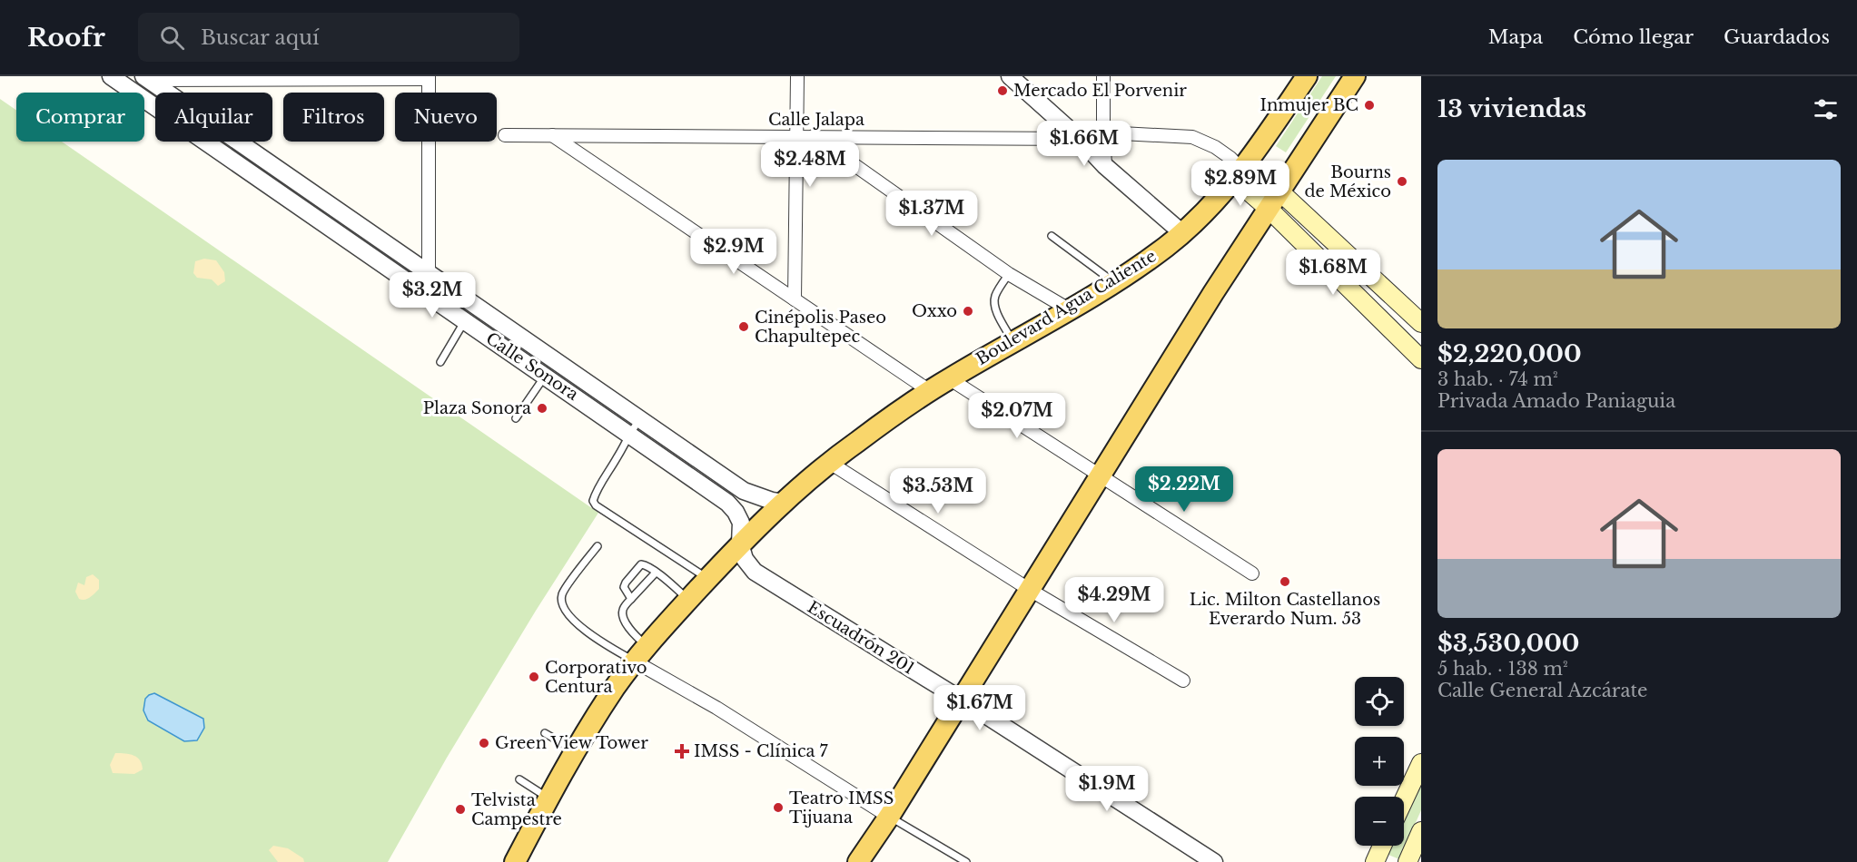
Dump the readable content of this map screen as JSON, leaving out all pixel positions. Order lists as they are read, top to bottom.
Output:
{
  "streets": {
    "main road": ["Boulevard Agua Caliente"],
    "street": ["Calle Jalapa", "Calle Sonora", "Escuadrón 201"]
  },
  "crossings": [
    ["Boulevard Agua Caliente", "Calle Sonora"],
    ["Boulevard Agua Caliente", "Escuadrón 201"],
    ["Calle Sonora", "Escuadrón 201"]
  ],
  "places": {
    "other": [
      "Mercado El Porvenir",
      "Inmujer BC",
      "Bourns de México",
      "Oxxo",
      "Cinépolis Paseo Chapultepec",
      "Plaza Sonora",
      "Lic. Milton Castellanos Everardo Num. 53",
      "Corporativo Centura",
      "Green View Tower",
      "Teatro IMSS Tijuana",
      "Telvista Campestre"
    ],
    "health": ["IMSS - Clínica 7"]
  },
  "page": {
    "header": "Roofr",
    "search": "Buscar aquí",
    "nav": ["Mapa", "Cómo llegar", "Guardados"],
    "heading": "13 viviendas",
    "chip": [
      "Comprar",
      "Alquilar",
      "Filtros",
      "Nuevo"
    ],
    "price": [
      "$1.66M",
      "$2.48M",
      "$2.89M",
      "$1.37M",
      "$2.9M",
      "$1.68M",
      "$3.2M",
      "$2.07M",
      "$2.22M",
      "$3.53M",
      "$4.29M",
      "$1.67M",
      "$1.9M"
    ],
    "list": [
      {
        "name": "$2,220,000",
        "note": "3 hab. · 74 m² · Privada Amado Paniaguia"
      },
      {
        "name": "$3,530,000",
        "note": "5 hab. · 138 m² · Calle General Azcárate"
      }
    ],
    "map_buttons": ["+", "−"]
  }
}
